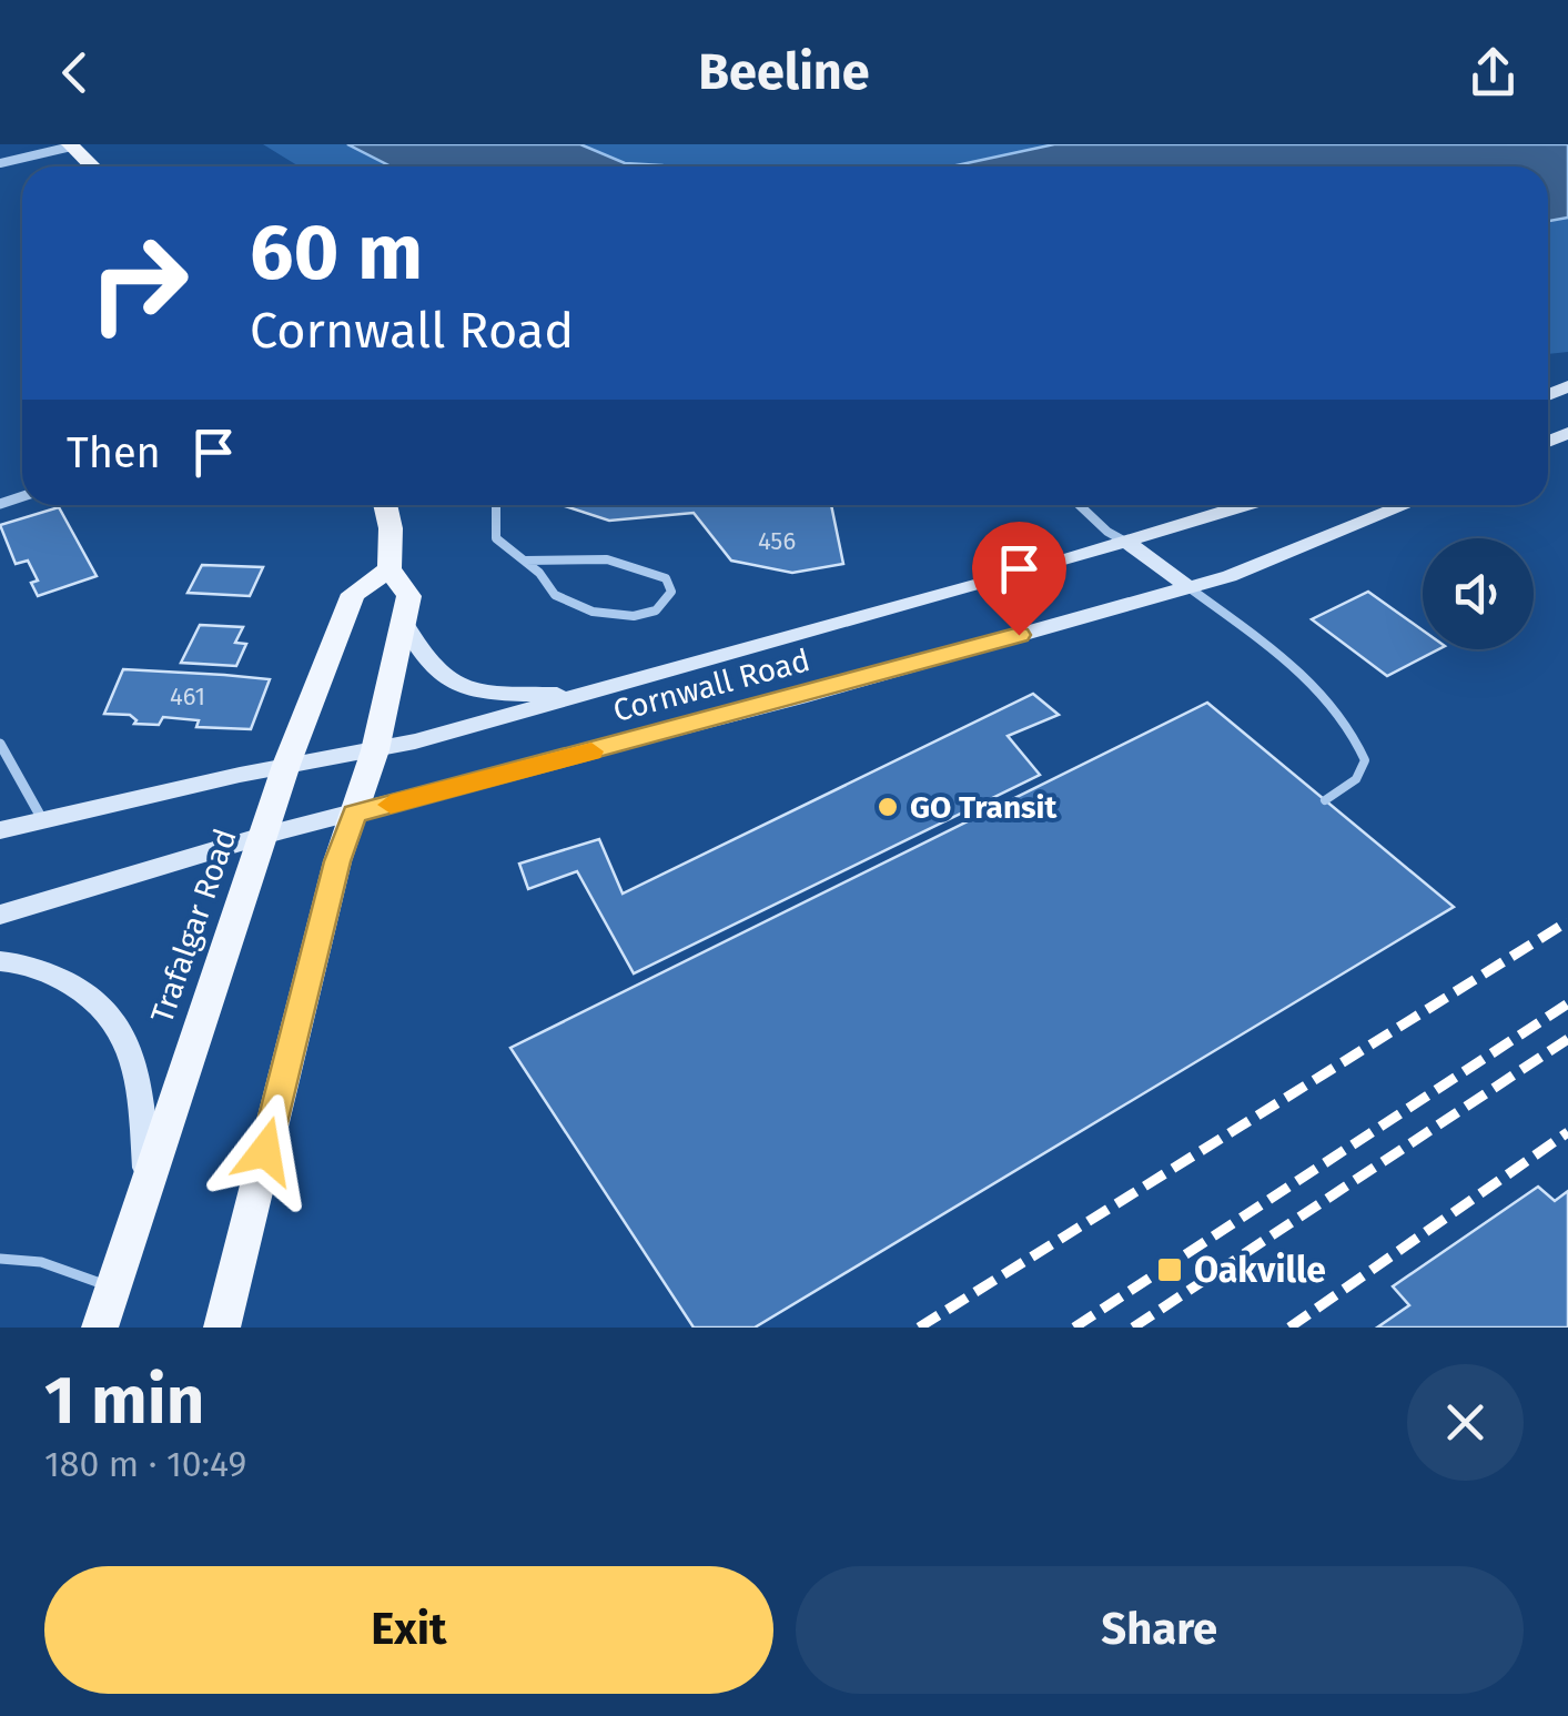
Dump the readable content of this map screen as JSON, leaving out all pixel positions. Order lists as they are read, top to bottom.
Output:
{
  "streets": {
    "main road": ["Cornwall Road", "Trafalgar Road"]
  },
  "crossings": [
    ["Cornwall Road", "Trafalgar Road"]
  ],
  "places": {
    "other": ["GO Transit"],
    "transit": ["Oakville"]
  },
  "house_numbers": ["456", "461"],
  "page": {
    "header": "Beeline",
    "turn": ["60 m", "Cornwall Road"],
    "then": "Then",
    "heading": ["1 min", "180 m · 10:49"],
    "buttons": ["Exit", "Share"]
  }
}
